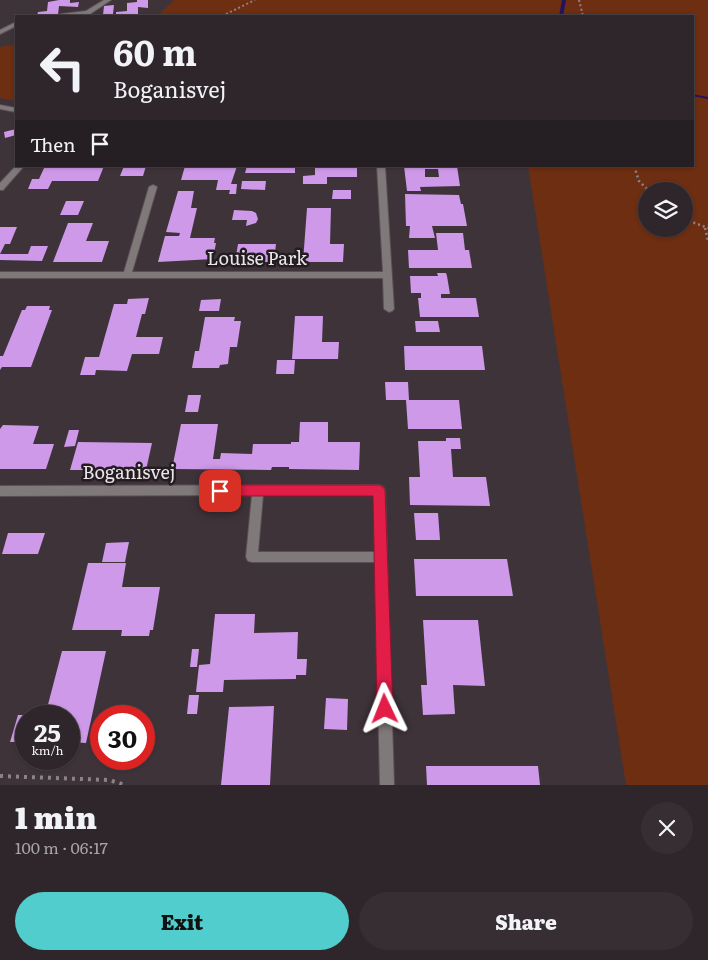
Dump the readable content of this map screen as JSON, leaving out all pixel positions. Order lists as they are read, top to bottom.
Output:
{
  "streets": {
    "street": ["Louise Park", "Boganisvej"]
  },
  "page": {
    "turn": ["60 m", "Boganisvej"],
    "then": "Then",
    "speed": "25 km/h",
    "limit": "30",
    "heading": ["1 min", "100 m · 06:17"],
    "buttons": ["Exit", "Share"]
  }
}
